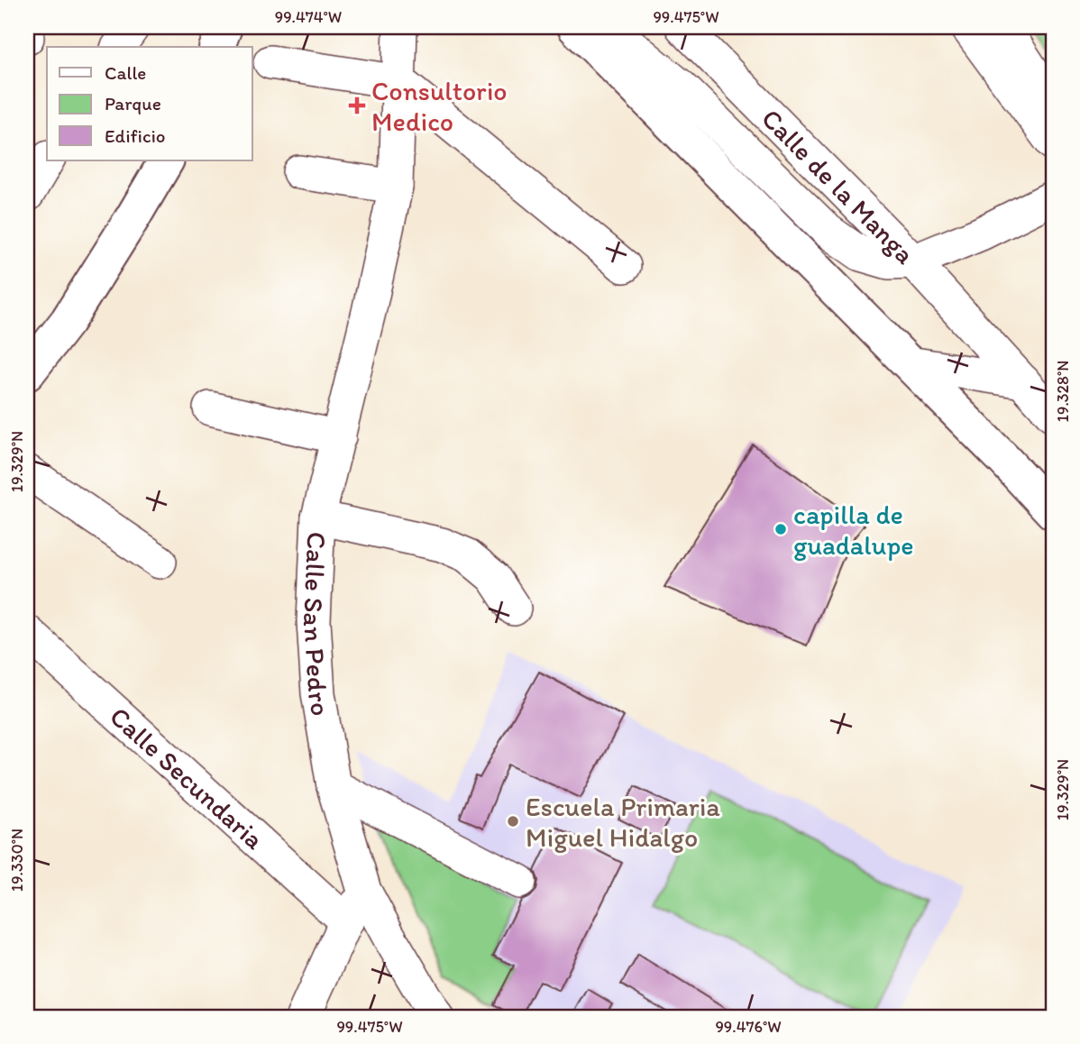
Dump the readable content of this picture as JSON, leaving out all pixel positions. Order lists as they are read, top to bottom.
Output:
{
  "streets": {
    "street": ["Calle de la Manga", "Calle San Pedro", "Calle Secundaria"]
  },
  "places": {
    "health": ["Consultorio Medico"],
    "other": ["capilla de guadalupe", "Escuela Primaria Miguel Hidalgo"]
  },
  "legend": ["Calle", "Parque", "Edificio"],
  "coordinates": [
    "99.474°W",
    "99.475°W",
    "19.328°N",
    "19.329°N",
    "19.330°N",
    "99.476°W"
  ]
}
